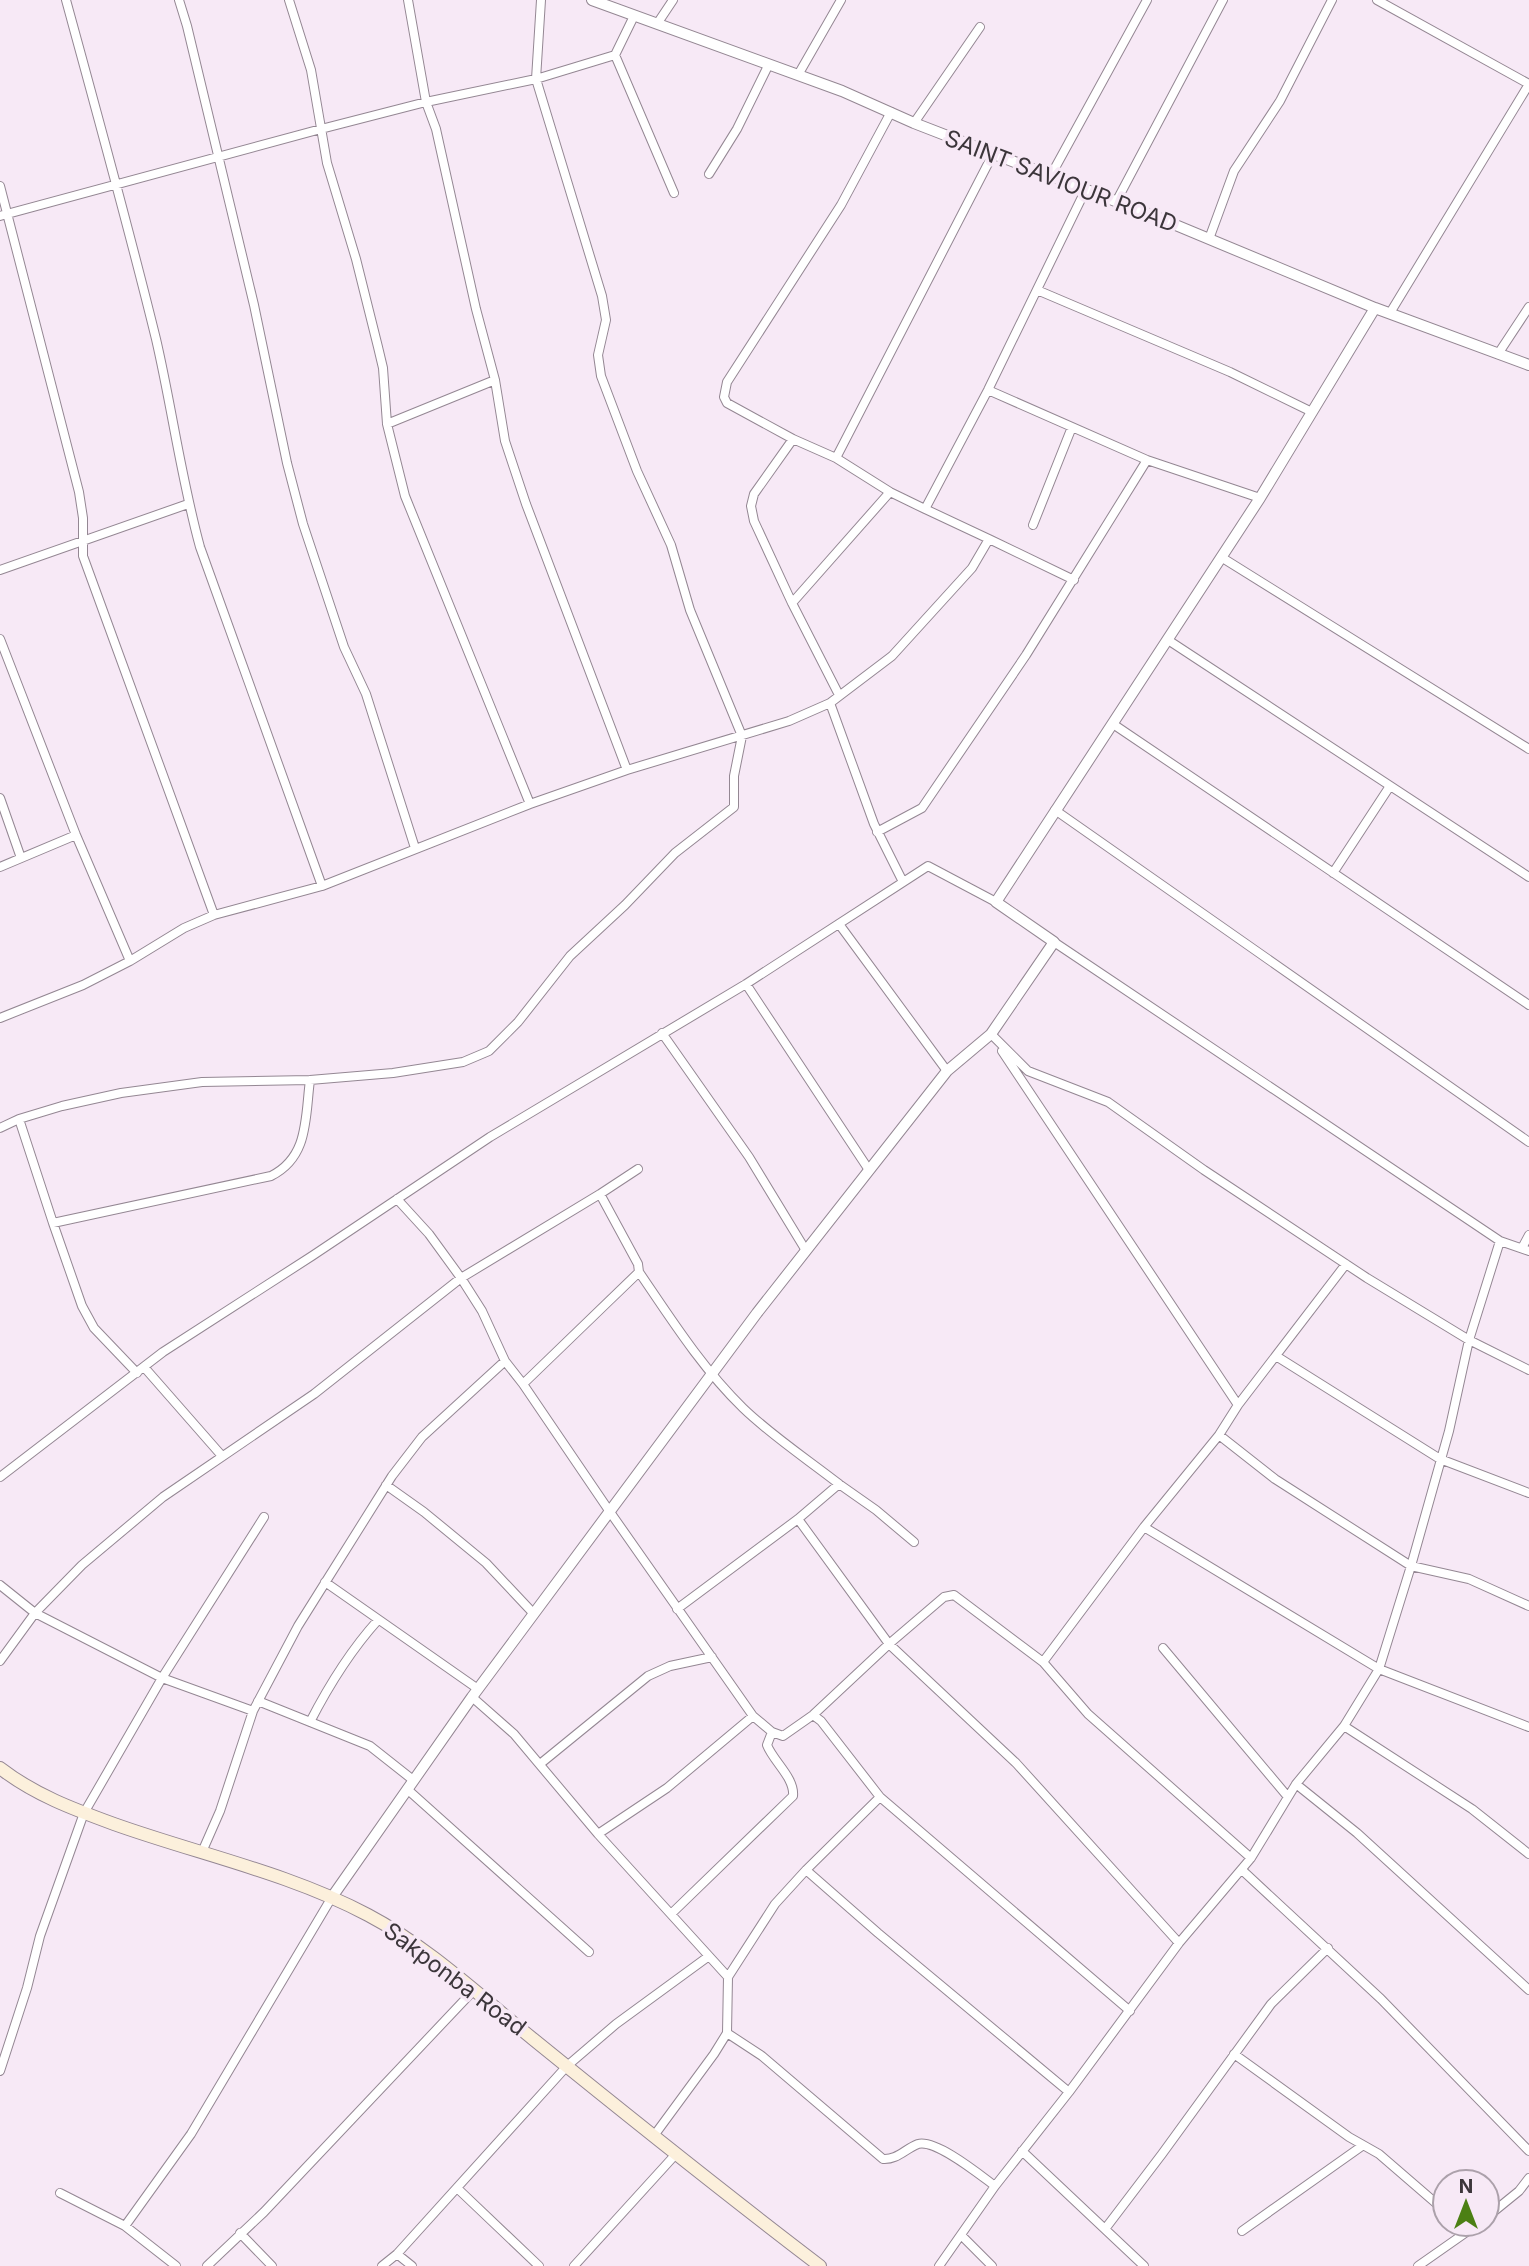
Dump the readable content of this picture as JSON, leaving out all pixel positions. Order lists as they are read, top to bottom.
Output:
{
  "streets": {
    "main road": ["Sakponba Road"],
    "street": ["SAINT SAVIOUR ROAD"]
  },
  "north": "top"
}
